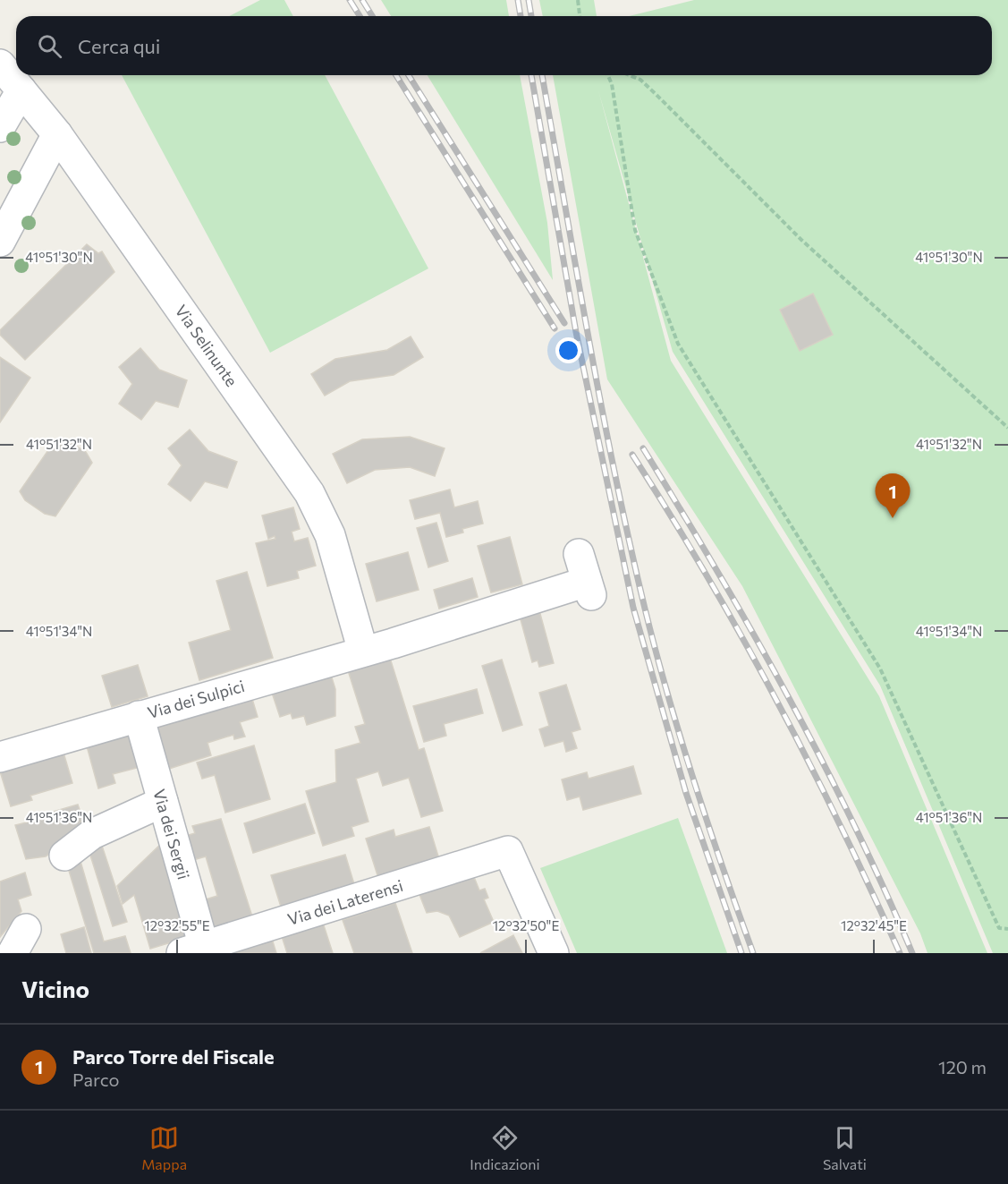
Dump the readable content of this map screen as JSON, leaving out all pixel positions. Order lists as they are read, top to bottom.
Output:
{
  "streets": {
    "street": [
      "Via Selinunte",
      "Via dei Sulpici",
      "Via dei Sergii",
      "Via dei Laterensi"
    ]
  },
  "crossings": [
    ["Via Selinunte", "Via dei Sulpici"],
    ["Via dei Sulpici", "Via dei Sergii"],
    ["Via dei Sergii", "Via dei Laterensi"]
  ],
  "page": {
    "search": "Cerca qui",
    "pins": "1",
    "heading": "Vicino",
    "list": [
      {
        "mark": "1",
        "name": "Parco Torre del Fiscale",
        "note": "Parco",
        "value": "120 m"
      }
    ],
    "nav": ["Mappa", "Indicazioni", "Salvati"]
  },
  "coordinates": [
    "41°51'30\"N",
    "41°51'32\"N",
    "41°51'34\"N",
    "41°51'36\"N",
    "12°32'55\"E",
    "12°32'50\"E",
    "12°32'45\"E"
  ]
}
